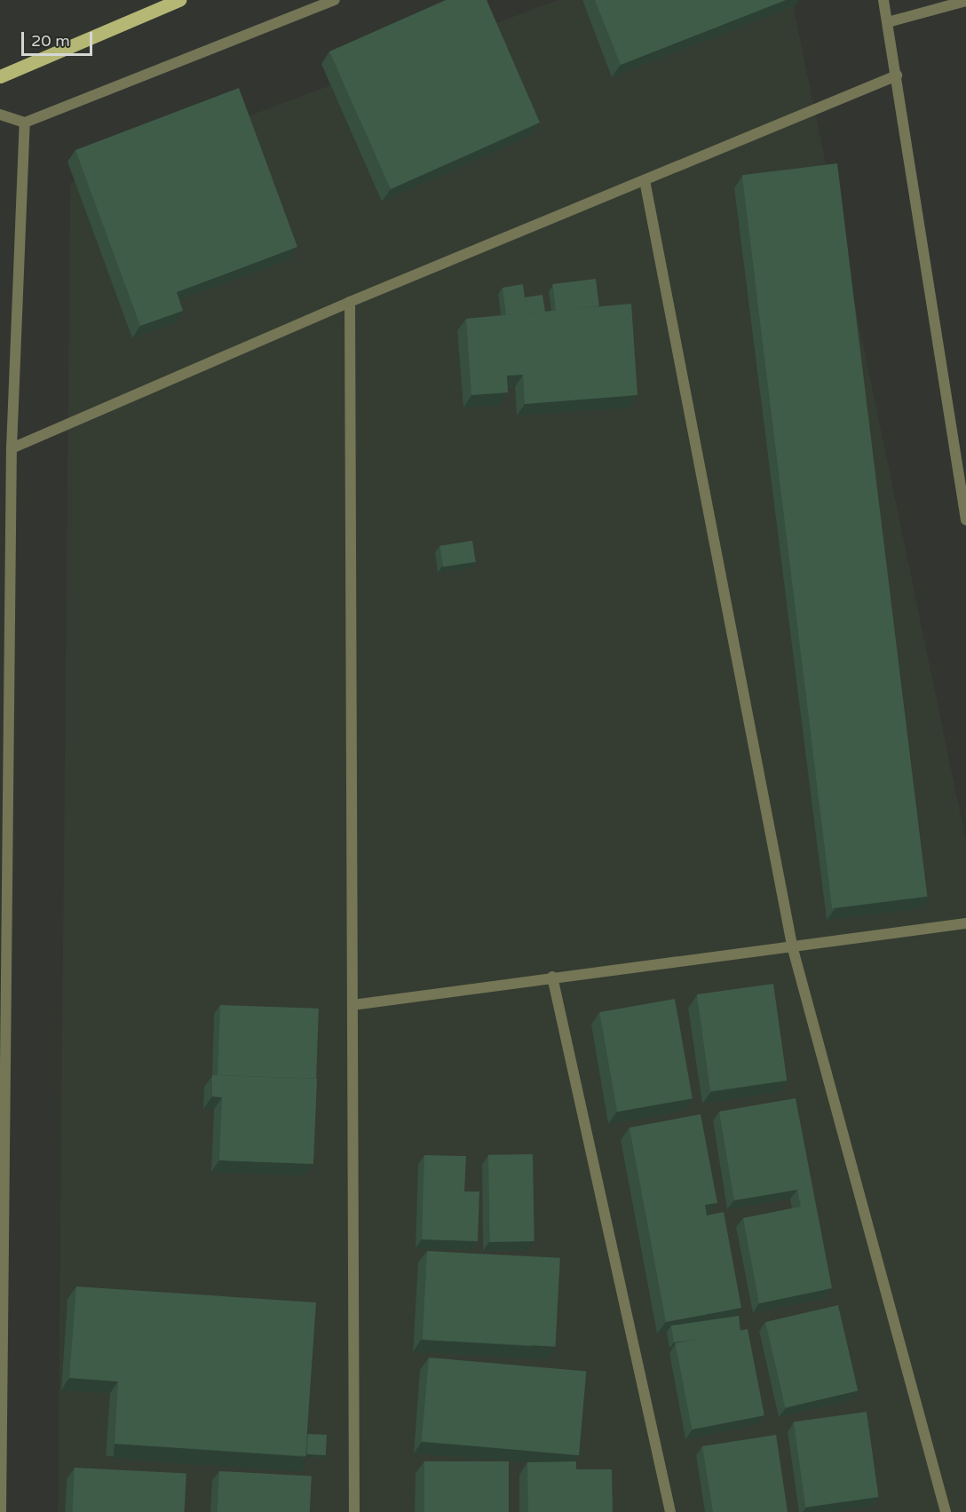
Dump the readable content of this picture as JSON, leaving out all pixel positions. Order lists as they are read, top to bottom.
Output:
{
  "scale_bar": "20 m"
}
